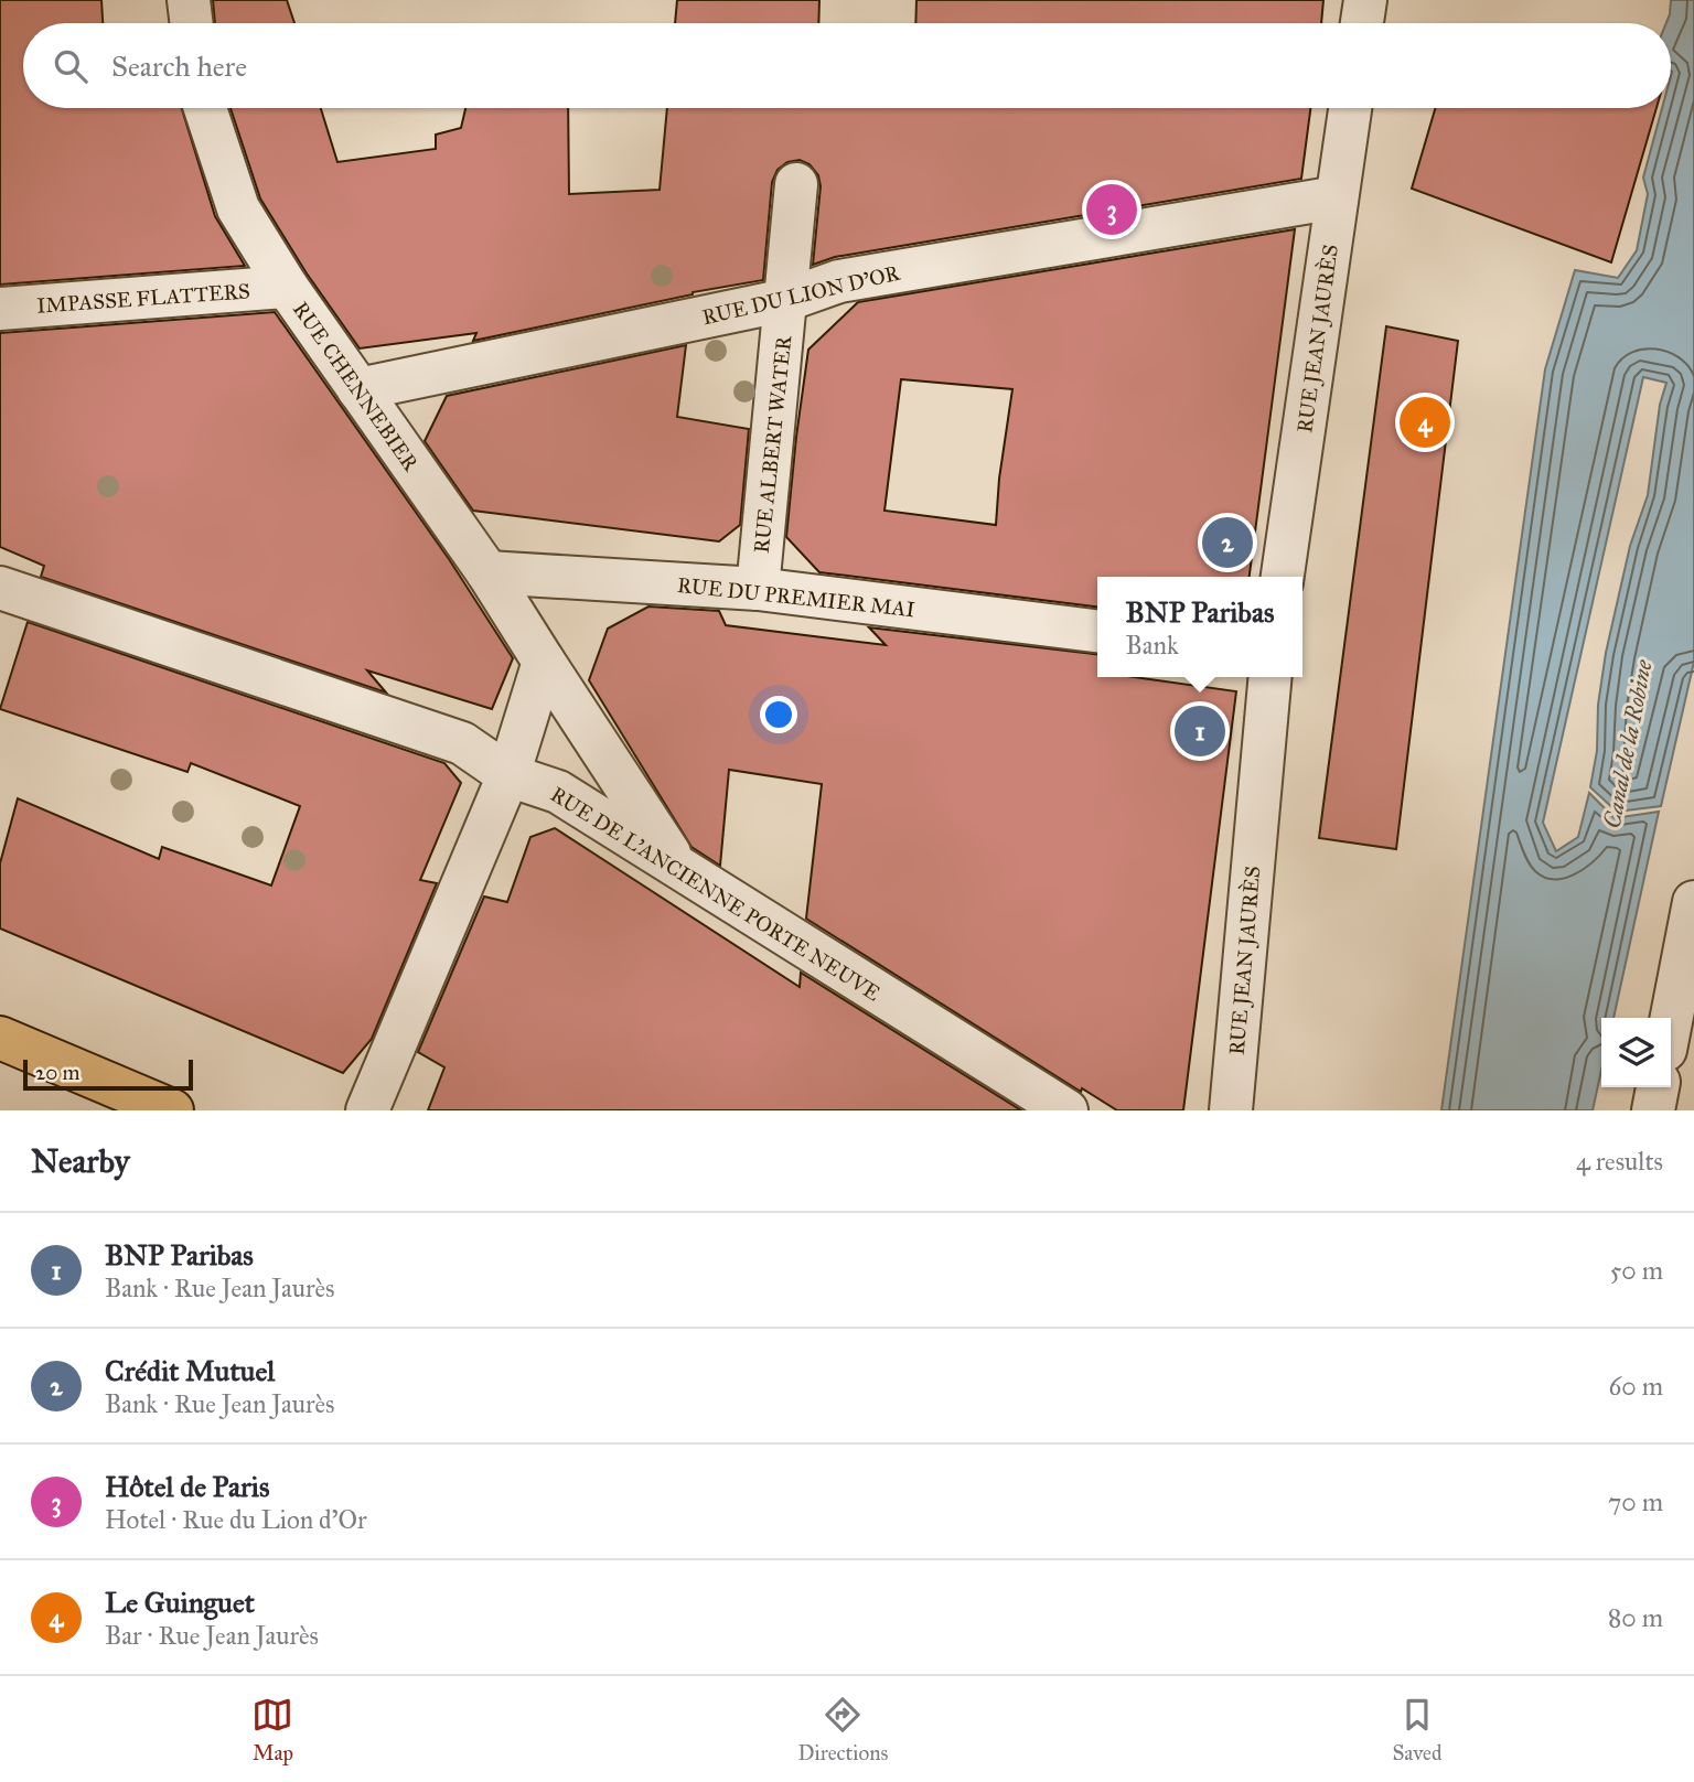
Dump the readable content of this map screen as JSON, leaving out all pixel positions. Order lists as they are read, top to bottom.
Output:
{
  "streets": {
    "street": [
      "RUE DU LION D'OR",
      "IMPASSE FLATTERS",
      "RUE JEAN JAURÈS",
      "RUE CHENNEBIER",
      "RUE ALBERT WATER",
      "RUE DU PREMIER MAI",
      "RUE DE L'ANCIENNE PORTE NEUVE"
    ]
  },
  "crossings": [
    ["RUE DU LION D'OR", "RUE JEAN JAURÈS"],
    ["RUE DU LION D'OR", "RUE CHENNEBIER"],
    ["RUE DU LION D'OR", "RUE ALBERT WATER"],
    ["IMPASSE FLATTERS", "RUE CHENNEBIER"],
    ["RUE CHENNEBIER", "RUE DU PREMIER MAI"],
    ["RUE CHENNEBIER", "RUE DE L'ANCIENNE PORTE NEUVE"],
    ["RUE ALBERT WATER", "RUE DU PREMIER MAI"]
  ],
  "water": ["Canal de la Robine"],
  "scale_bar": "20 m",
  "page": {
    "search": "Search here",
    "pins": [
      "3",
      "4",
      "2",
      "1"
    ],
    "popup": ["BNP Paribas", "Bank"],
    "scale": "20 m",
    "heading": ["Nearby", "4 results"],
    "list": [
      {
        "mark": "1",
        "name": "BNP Paribas",
        "note": "Bank · Rue Jean Jaurès",
        "value": "50 m"
      },
      {
        "mark": "2",
        "name": "Crédit Mutuel",
        "note": "Bank · Rue Jean Jaurès",
        "value": "60 m"
      },
      {
        "mark": "3",
        "name": "Hôtel de Paris",
        "note": "Hotel · Rue du Lion d'Or",
        "value": "70 m"
      },
      {
        "mark": "4",
        "name": "Le Guinguet",
        "note": "Bar · Rue Jean Jaurès",
        "value": "80 m"
      }
    ],
    "nav": ["Map", "Directions", "Saved"]
  }
}
